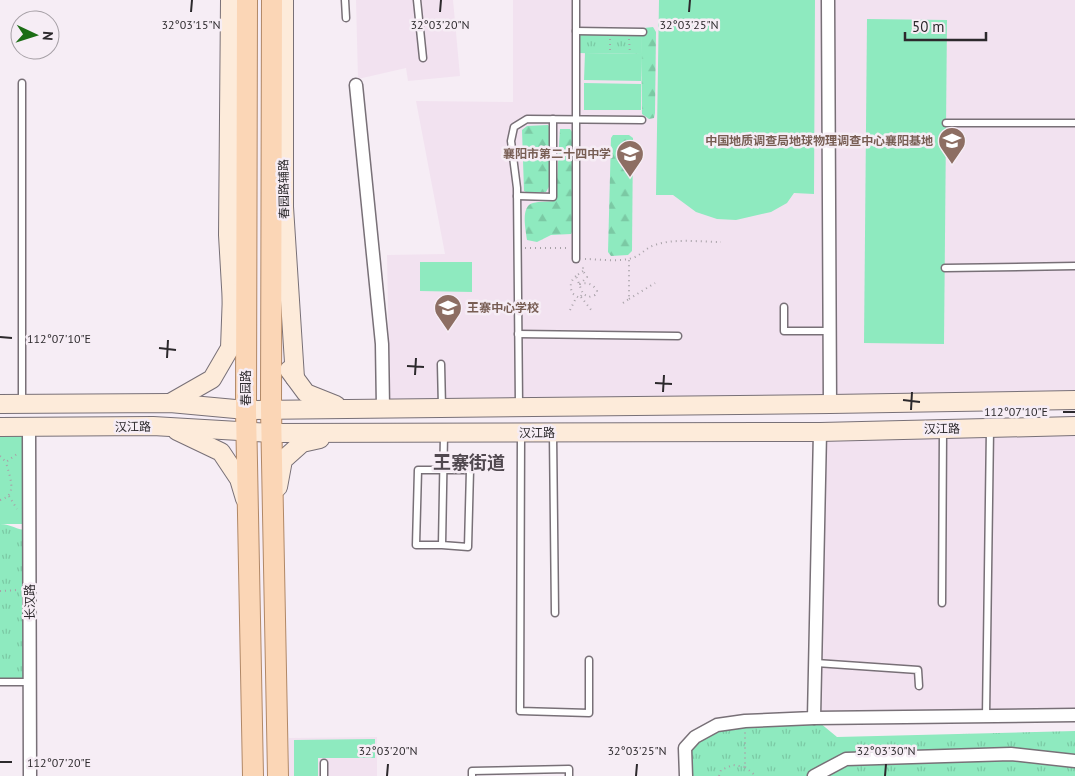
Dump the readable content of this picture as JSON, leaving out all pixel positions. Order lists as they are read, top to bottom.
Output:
{
  "streets": {
    "main road": ["春园路辅路", "春园路", "汉江路"],
    "street": ["长汉路"]
  },
  "crossings": [
    ["春园路", "汉江路"],
    ["汉江路", "长汉路"]
  ],
  "districts": ["王寨街道"],
  "places": {
    "school or university": ["中国地质调查局地球物理调查中心襄阳基地", "襄阳市第二十四中学", "王寨中心学校"]
  },
  "scale_bar": "50 m",
  "north": "right",
  "coordinates": [
    "32°03'15\"N",
    "32°03'20\"N",
    "32°03'25\"N",
    "112°07'10\"E",
    "32°03'30\"N",
    "112°07'20\"E"
  ]
}
